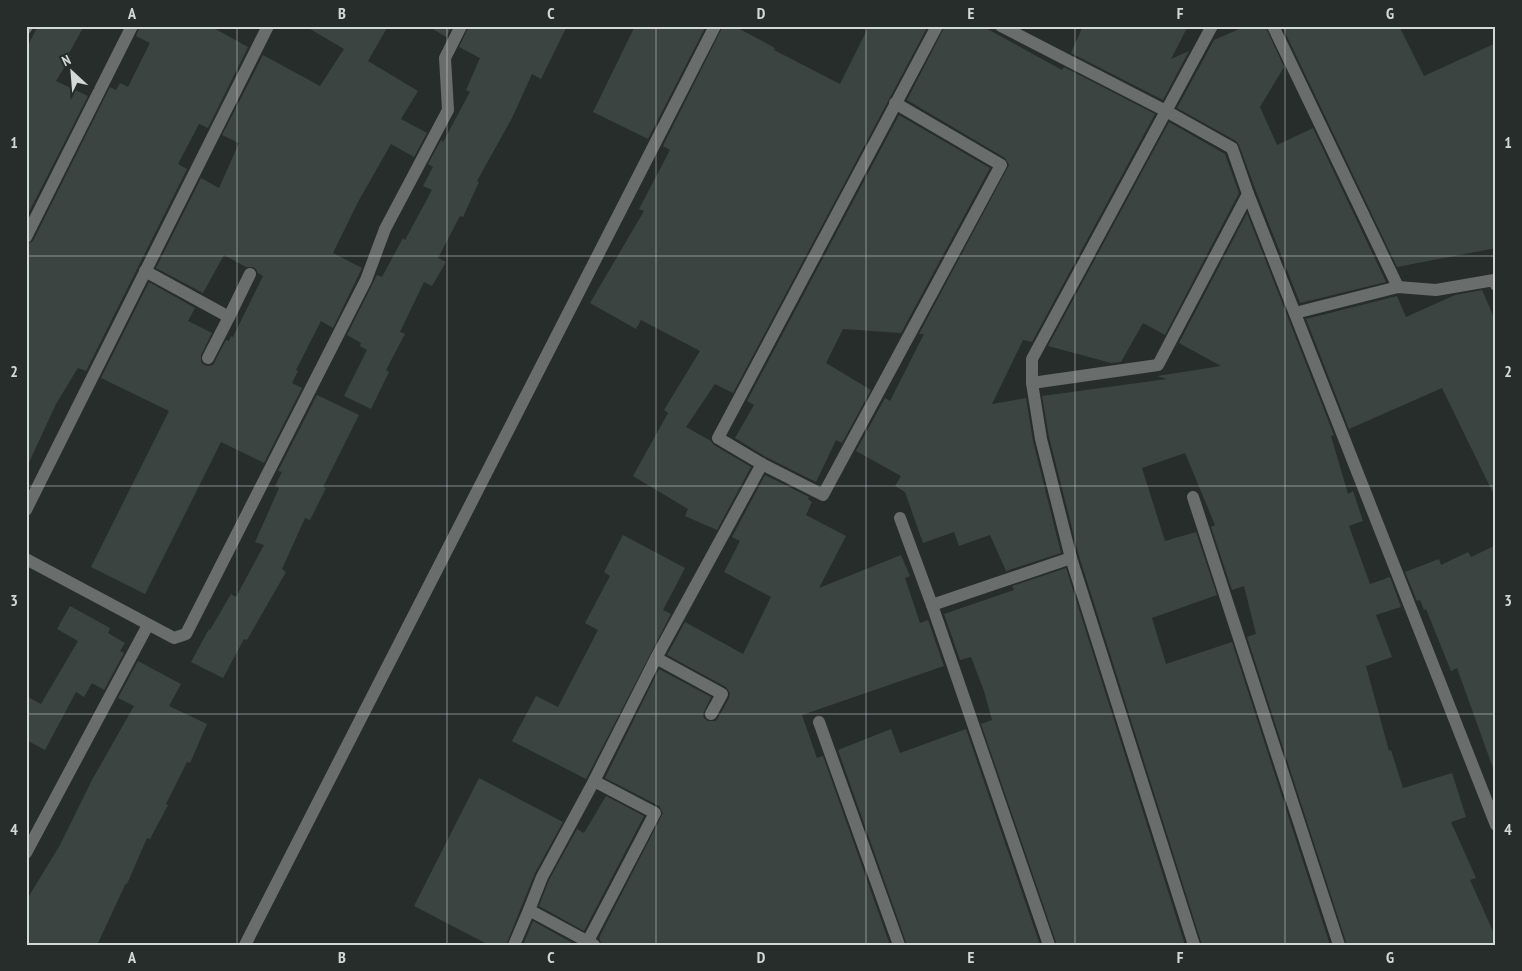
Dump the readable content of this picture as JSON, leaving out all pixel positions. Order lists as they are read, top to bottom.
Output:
{
  "north": "top left",
  "grid": {
    "columns": [
      "A",
      "B",
      "C",
      "D",
      "E",
      "F",
      "G"
    ],
    "rows": [
      "1",
      "2",
      "3",
      "4"
    ]
  }
}
